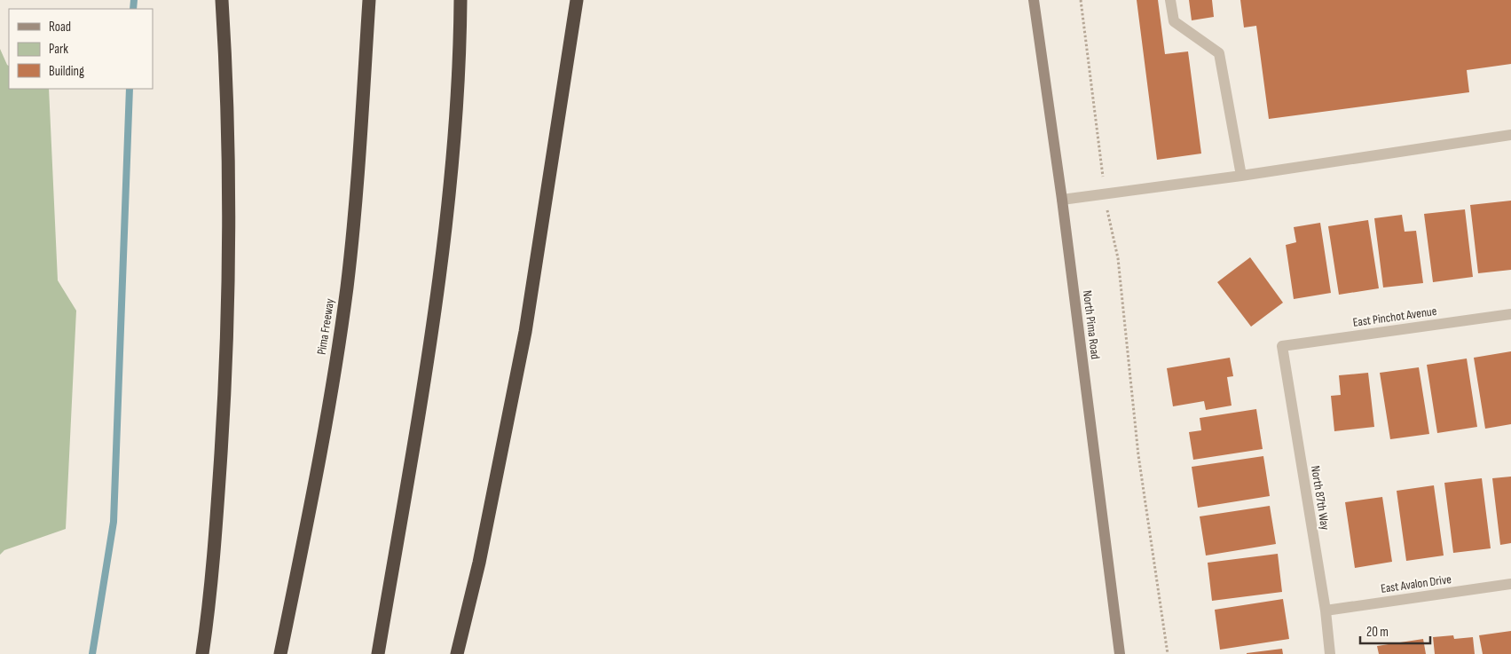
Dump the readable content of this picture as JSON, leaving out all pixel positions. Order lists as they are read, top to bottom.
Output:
{
  "streets": {
    "highway": ["Pima Freeway"],
    "main road": ["North Pima Road"],
    "street": ["East Pinchot Avenue", "North 87th Way", "East Avalon Drive"]
  },
  "crossings": [
    ["East Pinchot Avenue", "North 87th Way"],
    ["North 87th Way", "East Avalon Drive"]
  ],
  "legend": ["Road", "Park", "Building"],
  "scale_bar": "20 m"
}
